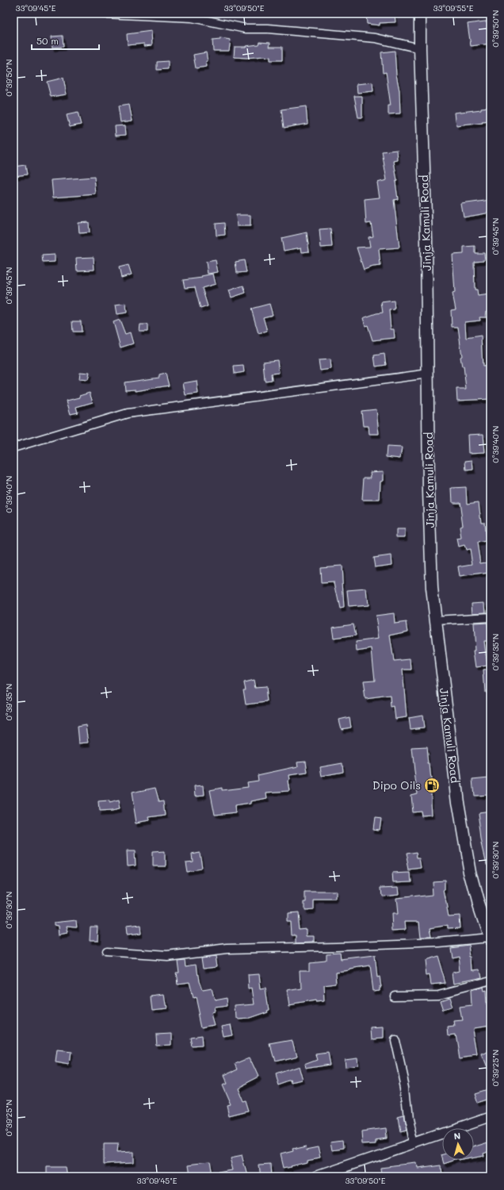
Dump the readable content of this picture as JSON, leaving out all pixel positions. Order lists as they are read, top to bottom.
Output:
{
  "streets": {
    "main road": ["Jinja Kamuli Road"]
  },
  "places": {
    "fuel station": ["Dipo Oils"]
  },
  "scale_bar": "50 m",
  "north": "top",
  "coordinates": [
    "33°09'45\"E",
    "33°09'50\"E",
    "33°09'55\"E",
    "0°39'50\"N",
    "0°39'45\"N",
    "0°39'40\"N",
    "0°39'35\"N",
    "0°39'30\"N",
    "0°39'25\"N"
  ]
}
